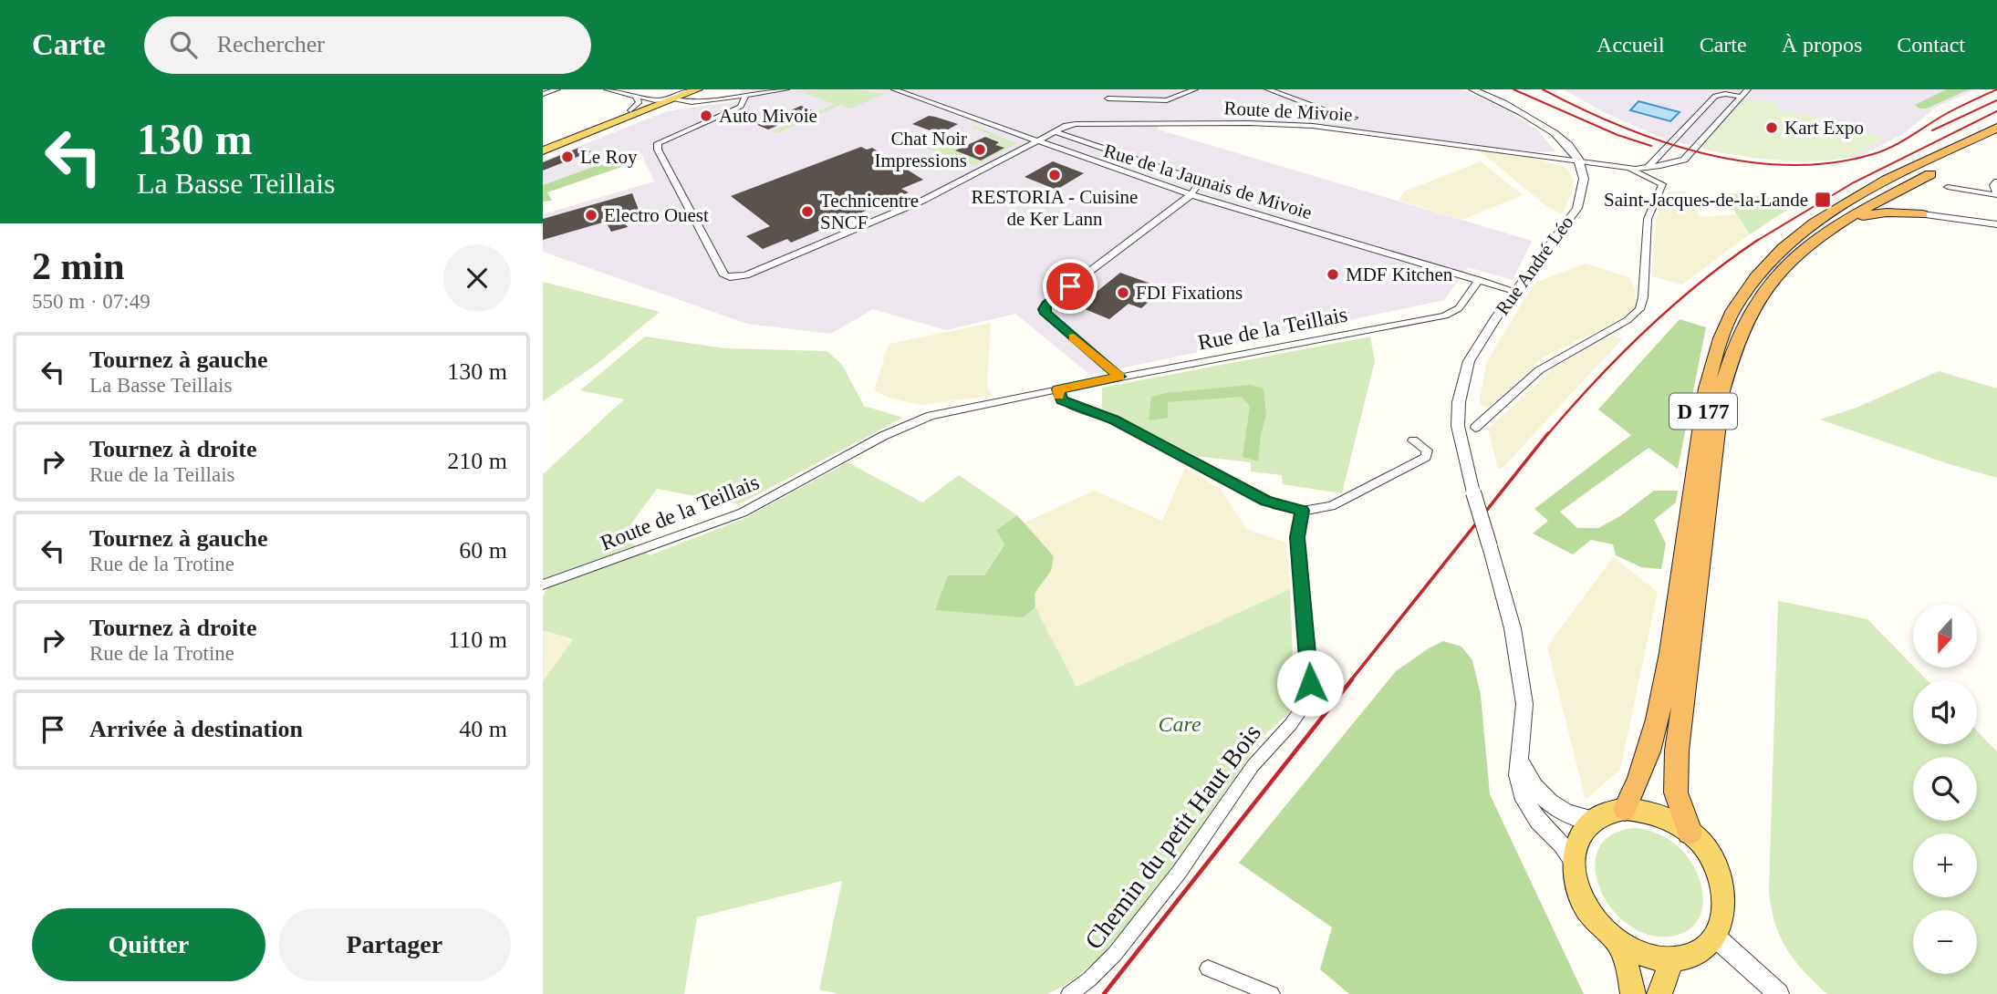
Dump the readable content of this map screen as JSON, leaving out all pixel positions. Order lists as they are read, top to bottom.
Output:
{
  "streets": {
    "highway": ["D 177"],
    "street": [
      "Route de Mivoie",
      "Rue de la Jaunais de Mivoie",
      "Rue André Léo",
      "Rue de la Teillais",
      "Route de la Teillais",
      "Chemin du petit Haut Bois"
    ]
  },
  "crossings": [
    ["Route de Mivoie", "Rue de la Jaunais de Mivoie"],
    ["Route de Mivoie", "Rue André Léo"],
    ["Rue de la Jaunais de Mivoie", "Rue André Léo"],
    ["Rue de la Jaunais de Mivoie", "Rue de la Teillais"],
    ["Rue de la Teillais", "Route de la Teillais"]
  ],
  "parks": ["Care"],
  "places": {
    "other": [
      "Auto Mivoie",
      "Kart Expo",
      "Chat Noir Impressions",
      "Le Roy",
      "RESTORIA - Cuisine de Ker Lann",
      "Technicentre SNCF",
      "Electro Ouest",
      "MDF Kitchen",
      "FDI Fixations"
    ],
    "transit": ["Saint-Jacques-de-la-Lande"]
  },
  "north": "bottom",
  "page": {
    "header": "Carte",
    "search": "Rechercher",
    "nav": [
      "Accueil",
      "Carte",
      "À propos",
      "Contact"
    ],
    "turn": ["130 m", "La Basse Teillais"],
    "heading": ["2 min", "550 m · 07:49"],
    "list": [
      {
        "name": "Tournez à gauche",
        "note": "La Basse Teillais",
        "value": "130 m"
      },
      {
        "name": "Tournez à droite",
        "note": "Rue de la Teillais",
        "value": "210 m"
      },
      {
        "name": "Tournez à gauche",
        "note": "Rue de la Trotine",
        "value": "60 m"
      },
      {
        "name": "Tournez à droite",
        "note": "Rue de la Trotine",
        "value": "110 m"
      },
      {
        "name": "Arrivée à destination",
        "value": "40 m"
      }
    ],
    "map_buttons": ["+", "−"],
    "buttons": ["Quitter", "Partager"]
  }
}
